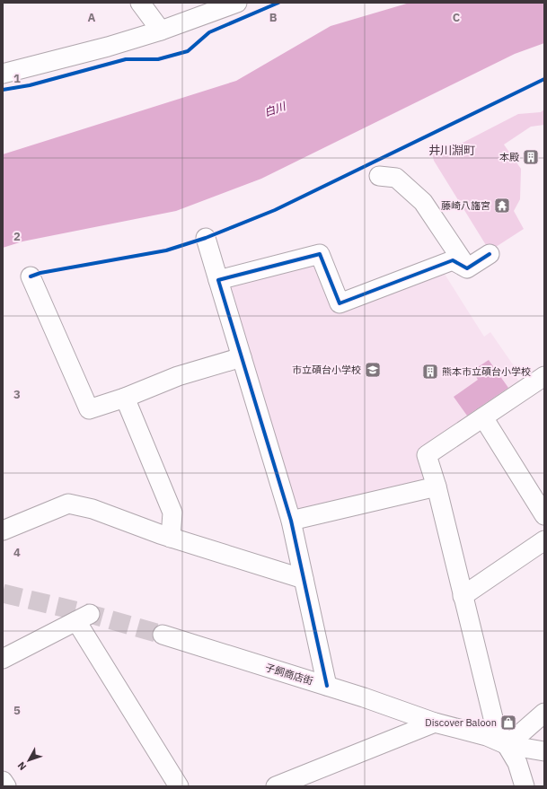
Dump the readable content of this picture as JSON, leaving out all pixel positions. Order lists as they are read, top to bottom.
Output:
{
  "streets": {
    "street": ["子飼商店街"]
  },
  "districts": ["井川淵町"],
  "water": ["白川"],
  "places": {
    "building": ["本殿", "熊本市立碩台小学校"],
    "temple": ["藤崎八旛宮"],
    "school or university": ["市立碩台小学校"],
    "shop": ["Discover Baloon"]
  },
  "north": "bottom left",
  "grid": {
    "columns": ["A", "B", "C"],
    "rows": [
      "1",
      "2",
      "3",
      "4",
      "5"
    ]
  }
}
